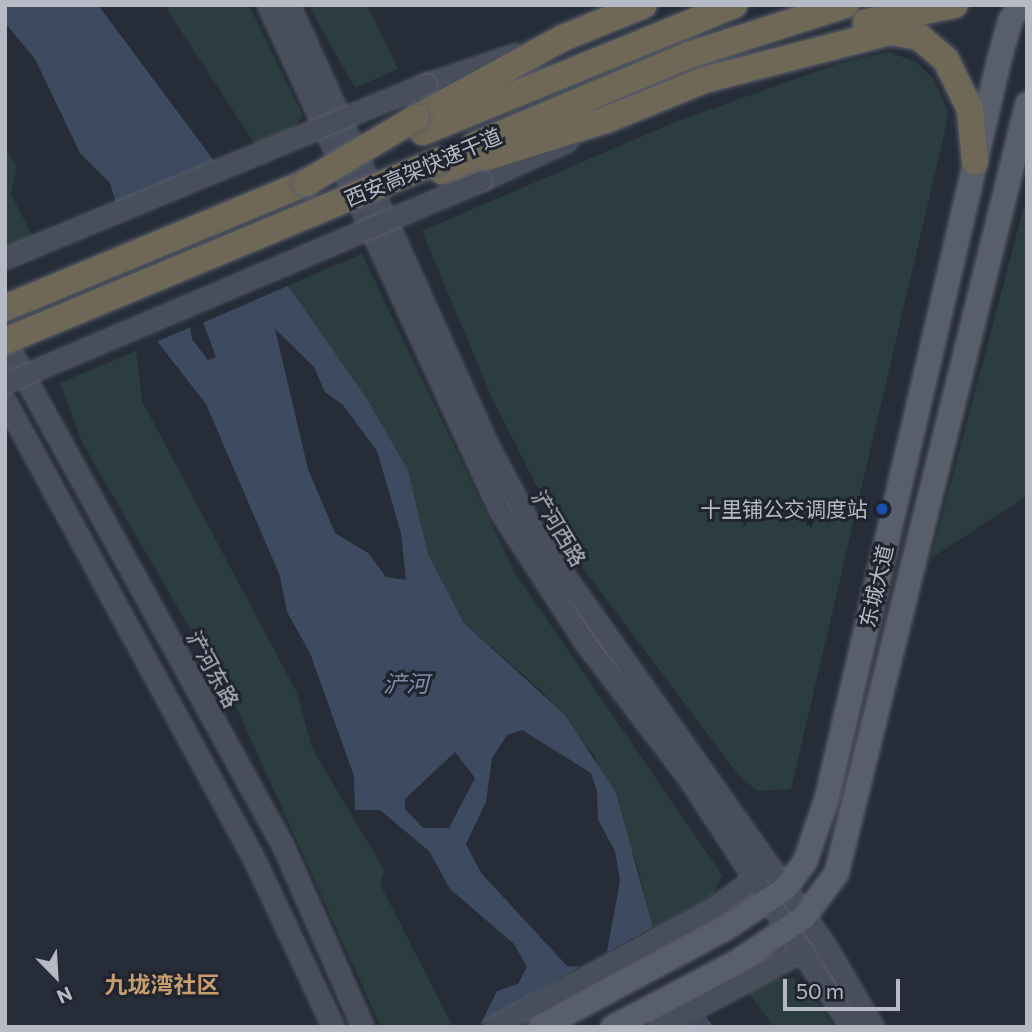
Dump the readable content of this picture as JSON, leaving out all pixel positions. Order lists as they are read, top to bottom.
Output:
{
  "streets": {
    "highway": ["西安高架快速干道"],
    "main road": ["浐河西路", "东城大道", "浐河东路"]
  },
  "crossings": [
    ["西安高架快速干道", "浐河东路"],
    ["浐河西路", "东城大道"]
  ],
  "districts": ["九垅湾社区"],
  "water": ["浐河"],
  "places": ["十里铺公交调度站"],
  "scale_bar": "50 m",
  "north": "bottom right"
}
